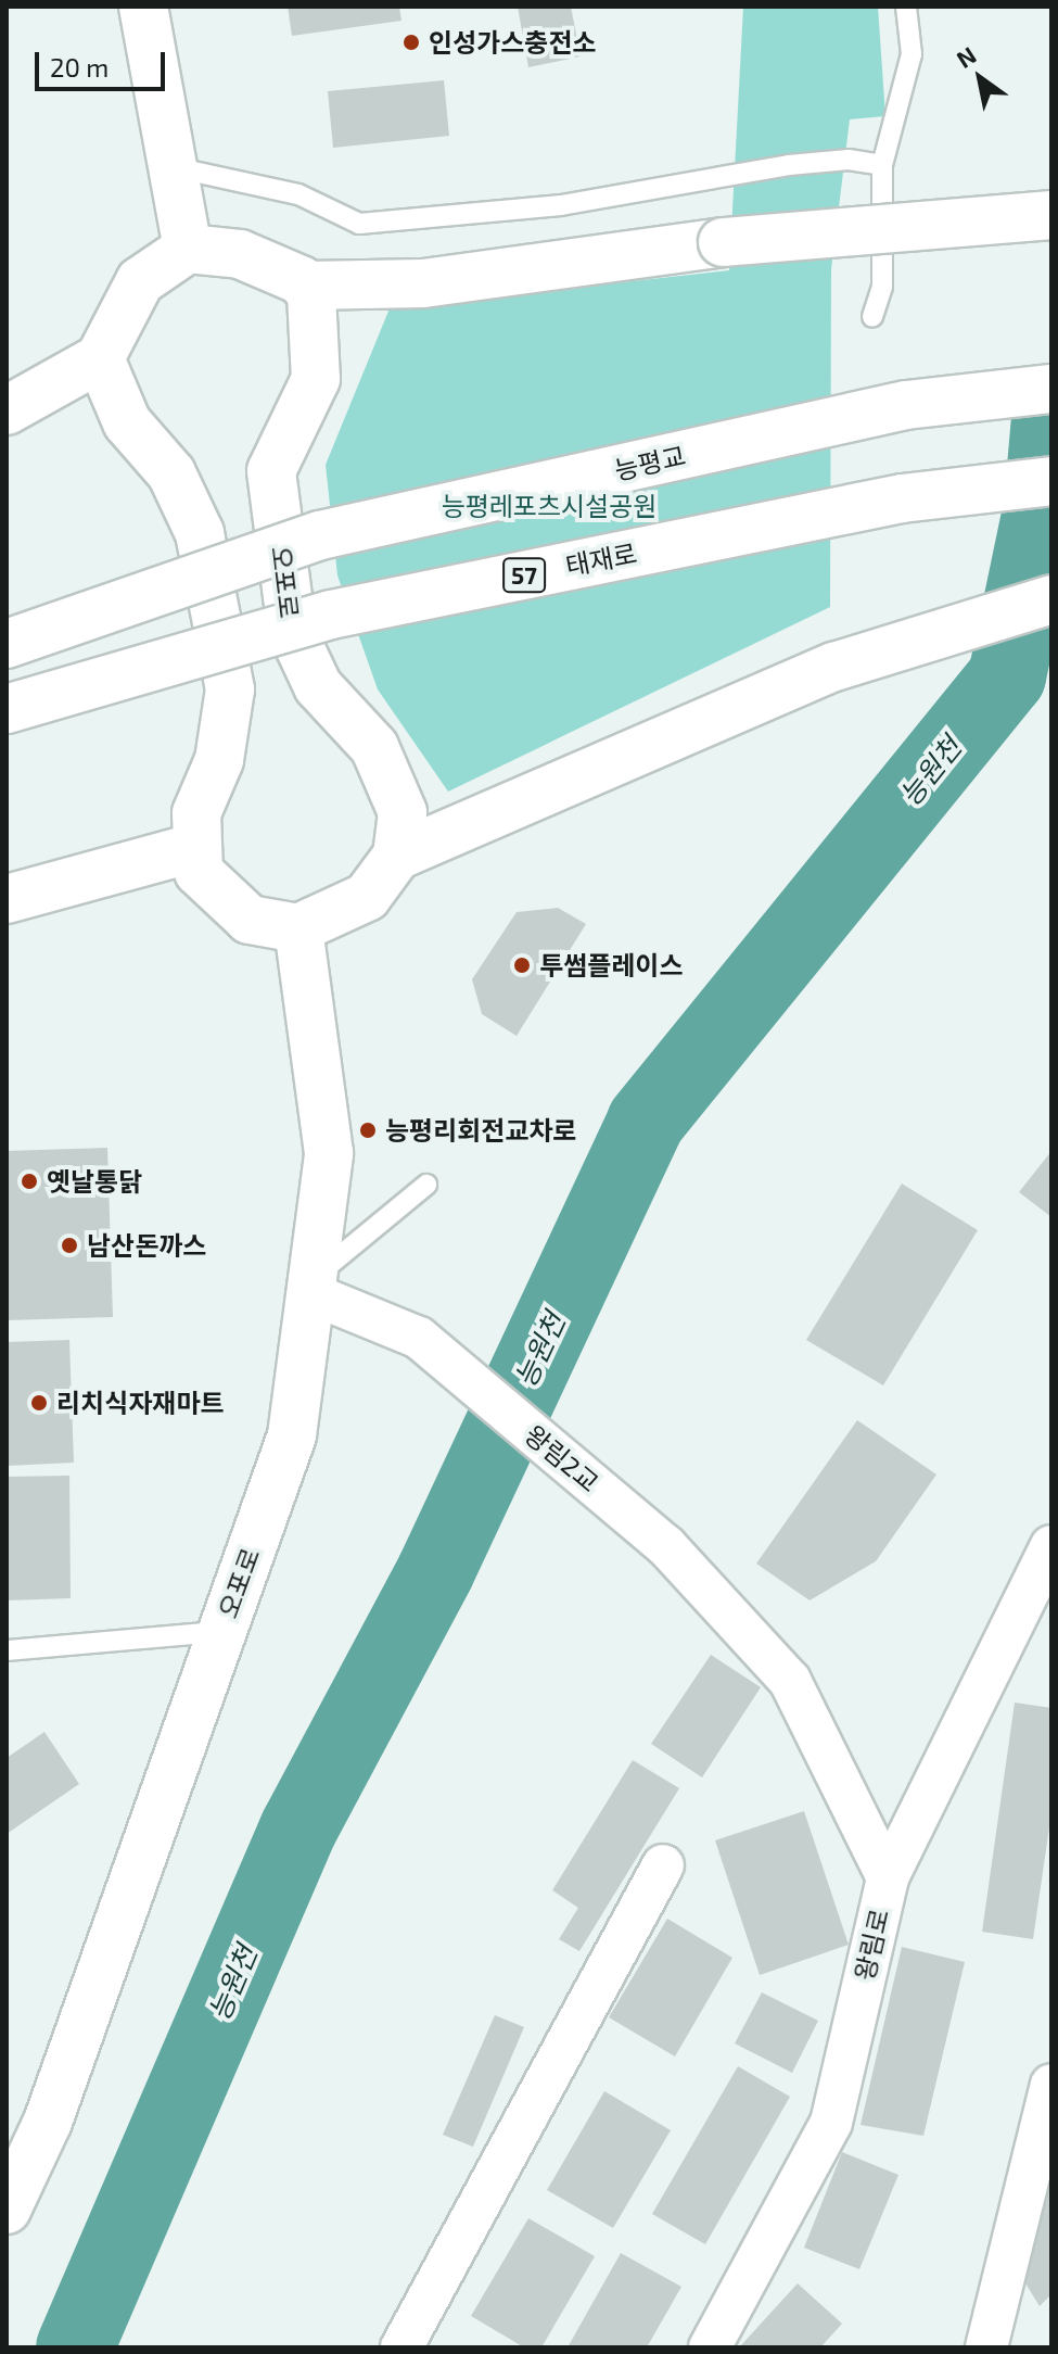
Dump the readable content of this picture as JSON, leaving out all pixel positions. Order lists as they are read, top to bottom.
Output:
{
  "streets": {
    "main road": [
      "능평교",
      "태재로",
      "57",
      "오포로"
    ],
    "street": ["왕림2교", "왕림로"]
  },
  "crossings": [
    ["오포로", "왕림2교"],
    ["왕림2교", "왕림로"]
  ],
  "water": ["능원천"],
  "parks": ["능평레포츠시설공원"],
  "places": [
    "인성가스충전소",
    "투썸플레이스",
    "능평리회전교차로",
    "옛날통닭",
    "남산돈까스",
    "리치식자재마트"
  ],
  "scale_bar": "20 m",
  "north": "top left"
}
